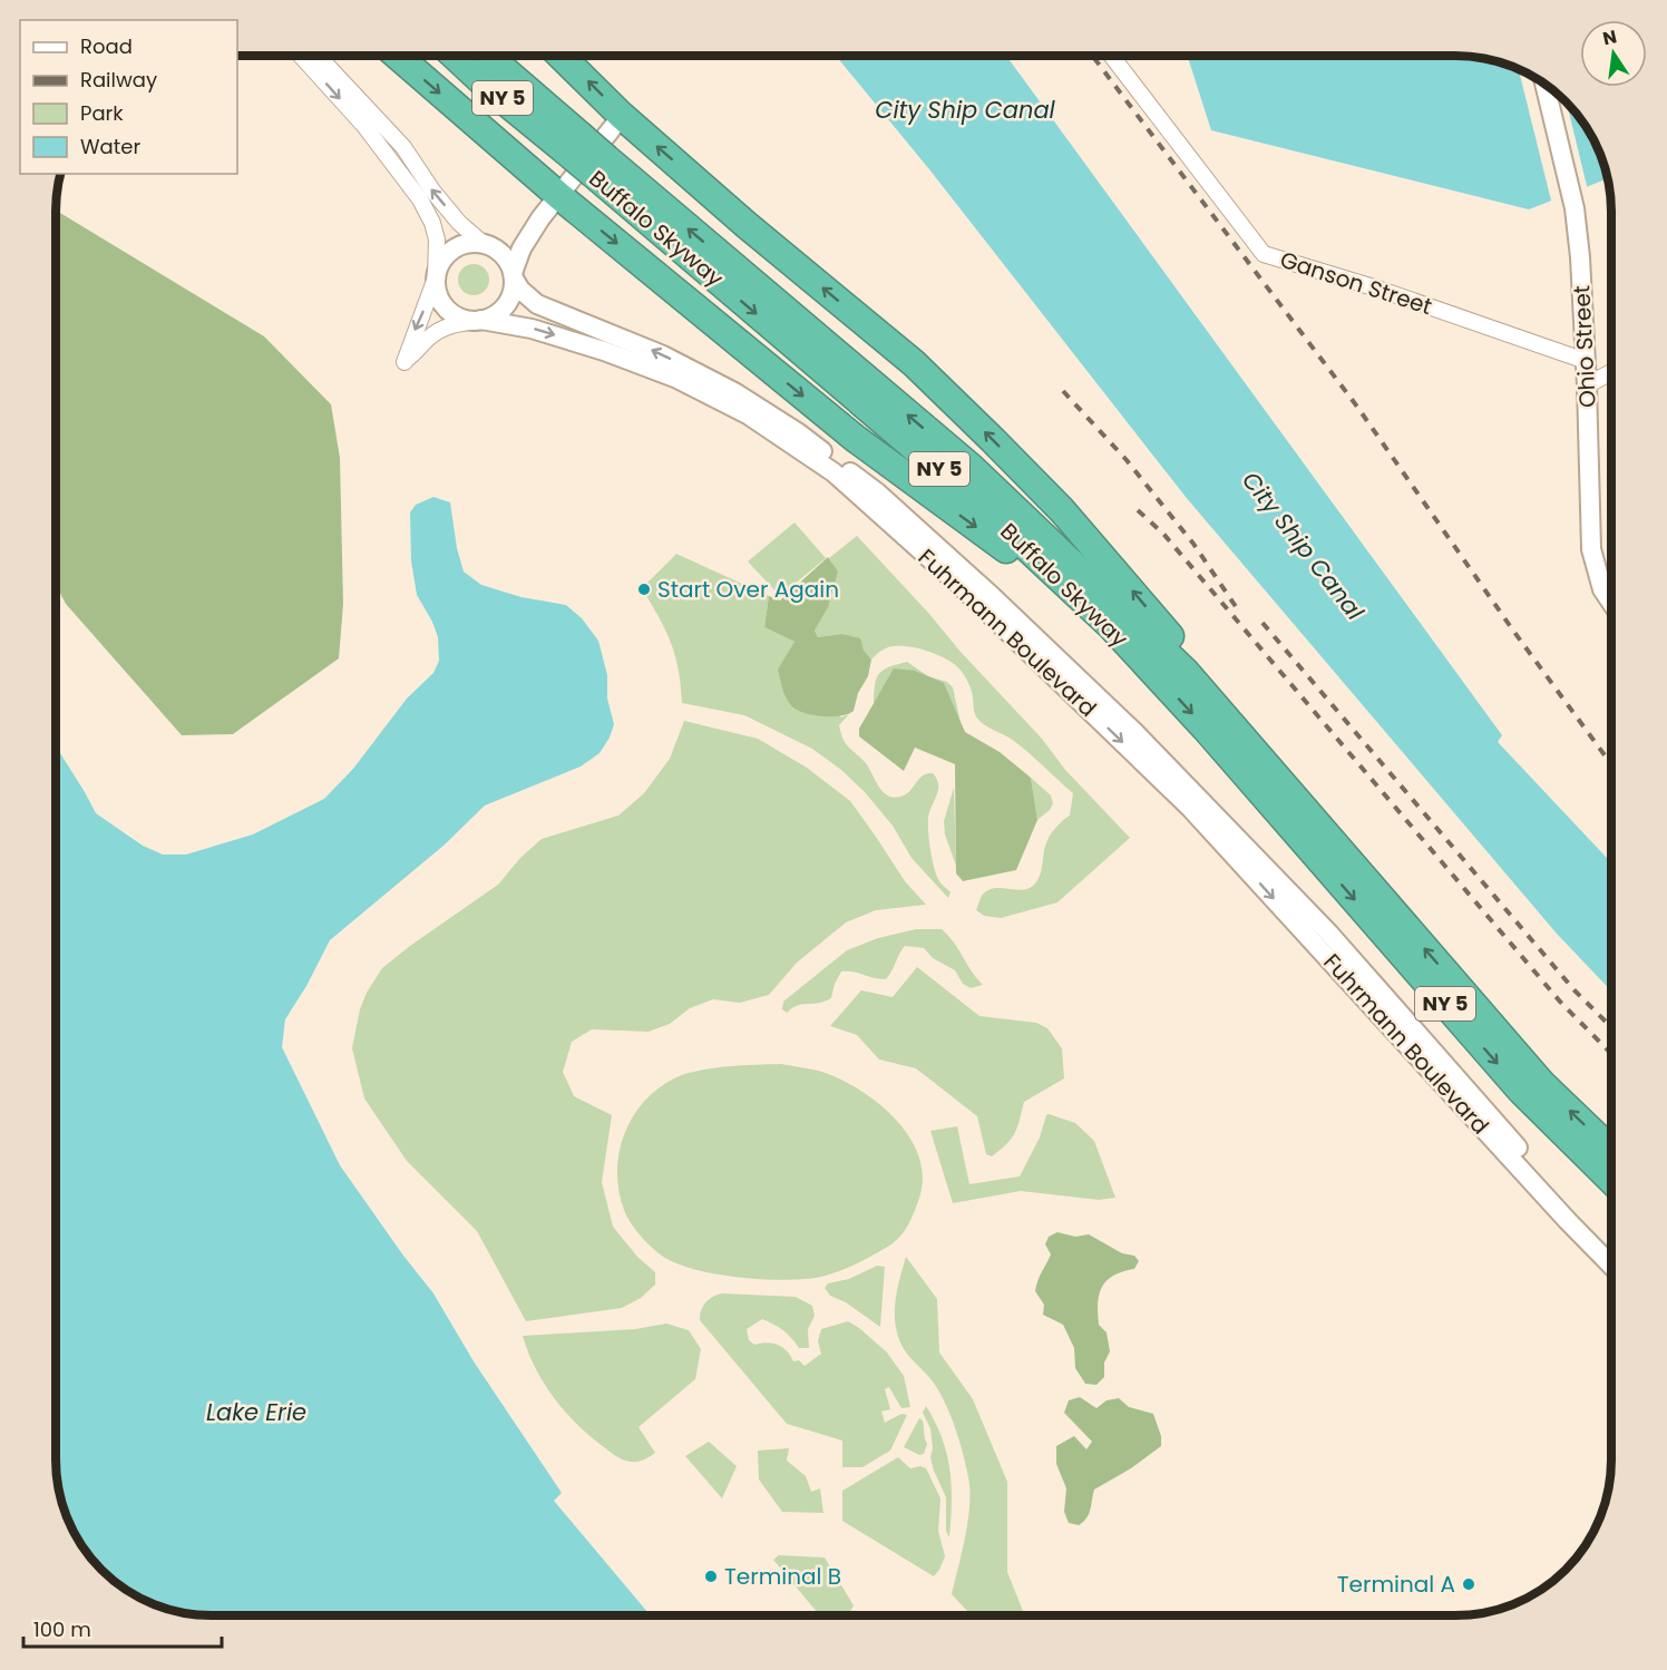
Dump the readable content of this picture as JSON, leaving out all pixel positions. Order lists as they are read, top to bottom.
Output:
{
  "streets": {
    "highway": ["NY 5", "Buffalo Skyway"],
    "street": ["Ganson Street", "Ohio Street", "Fuhrmann Boulevard"]
  },
  "crossings": [
    ["Ganson Street", "Ohio Street"]
  ],
  "water": ["City Ship Canal", "Lake Erie"],
  "places": ["Start Over Again", "Terminal B", "Terminal A"],
  "legend": [
    "Road",
    "Railway",
    "Park",
    "Water"
  ],
  "scale_bar": "100 m",
  "north": "top"
}
